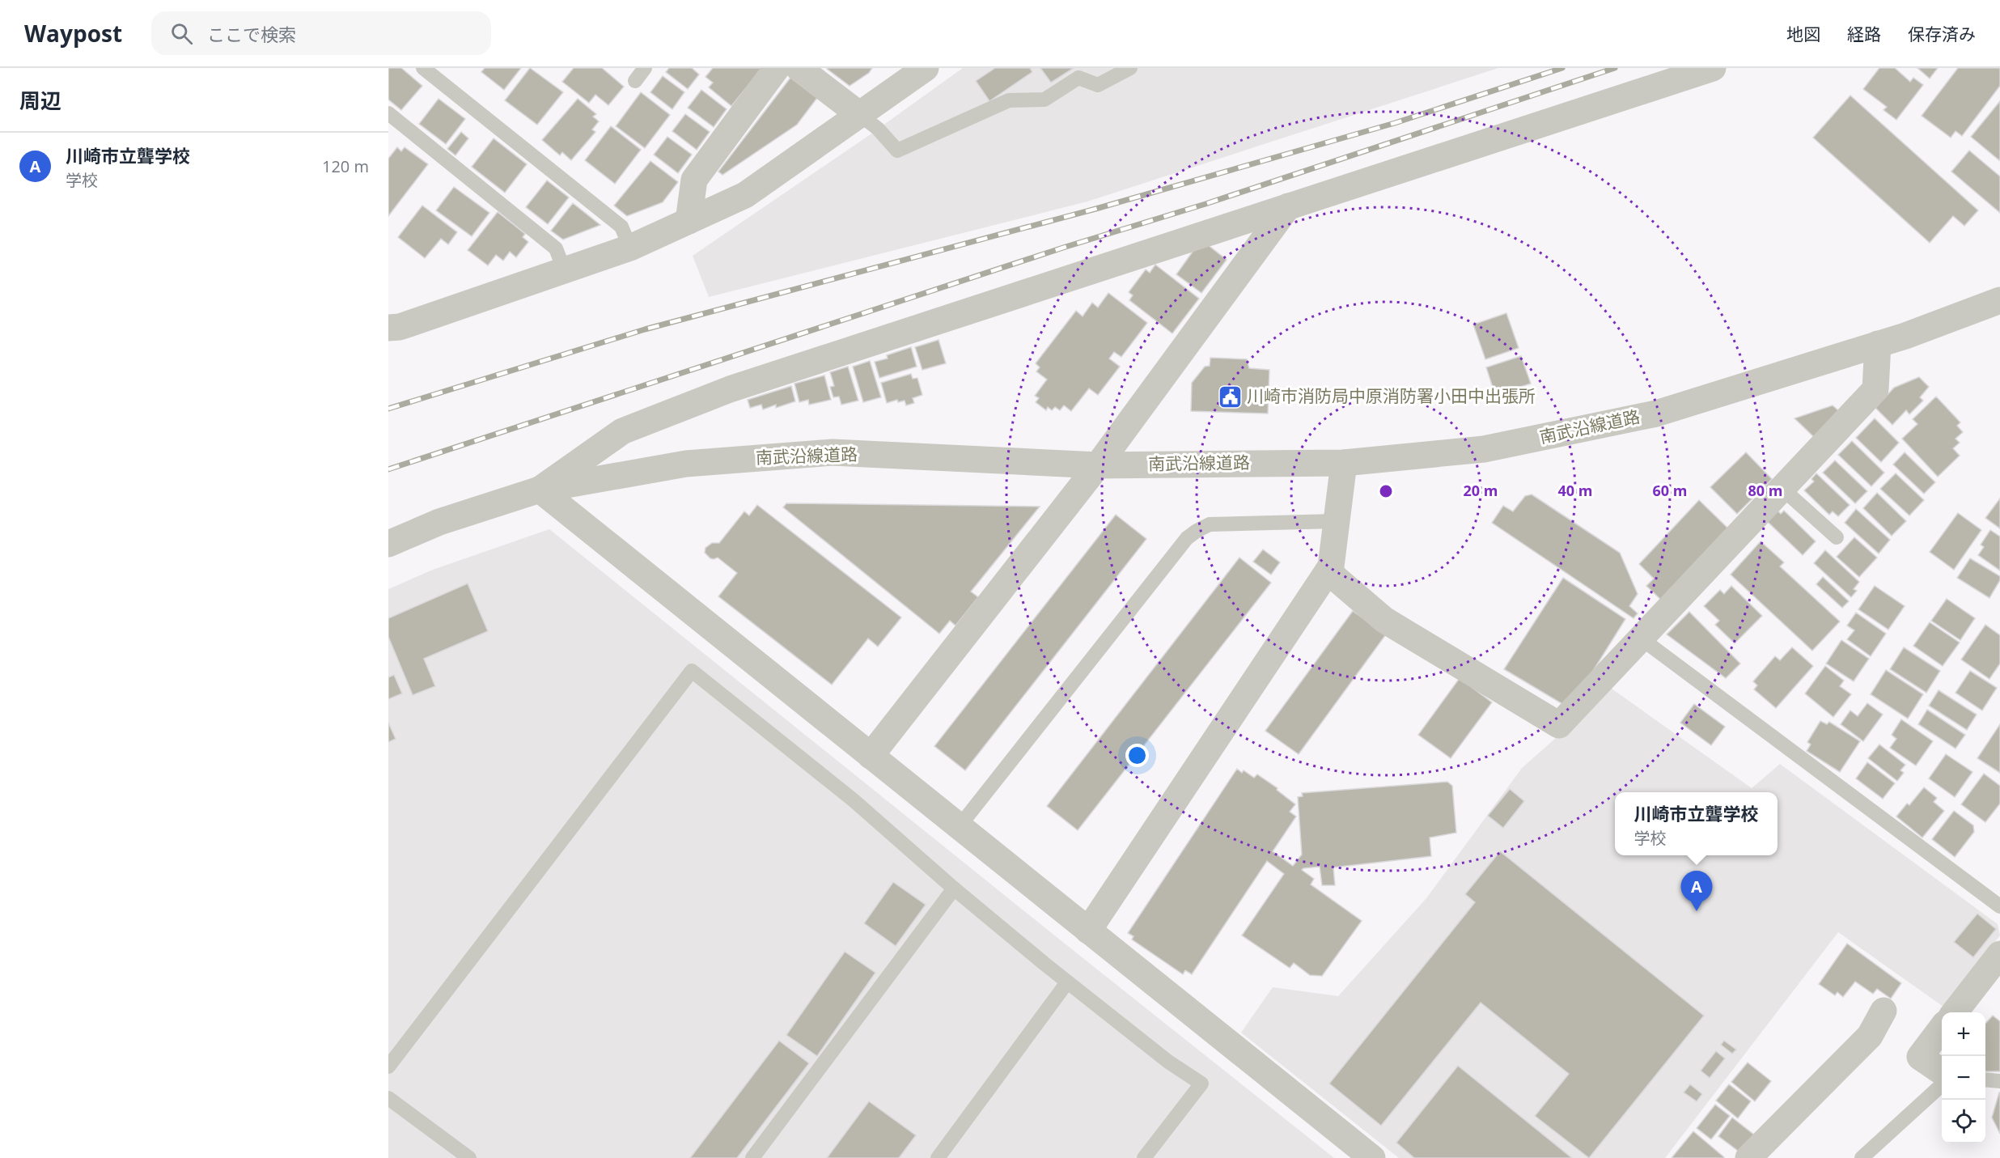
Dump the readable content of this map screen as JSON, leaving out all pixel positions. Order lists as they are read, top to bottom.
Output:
{
  "streets": {
    "street": ["南武沿線道路"]
  },
  "places": {
    "public building": ["川崎市消防局中原消防署小田中出張所"]
  },
  "page": {
    "header": "Waypost",
    "search": "ここで検索",
    "nav": ["地図", "経路", "保存済み"],
    "heading": "周辺",
    "list": [
      {
        "mark": "A",
        "name": "川崎市立聾学校",
        "note": "学校",
        "value": "120 m"
      }
    ],
    "popup": ["川崎市立聾学校", "学校"],
    "pins": "A",
    "map_buttons": ["+", "−"]
  },
  "rings": [
    "20 m",
    "40 m",
    "60 m",
    "80 m"
  ]
}
